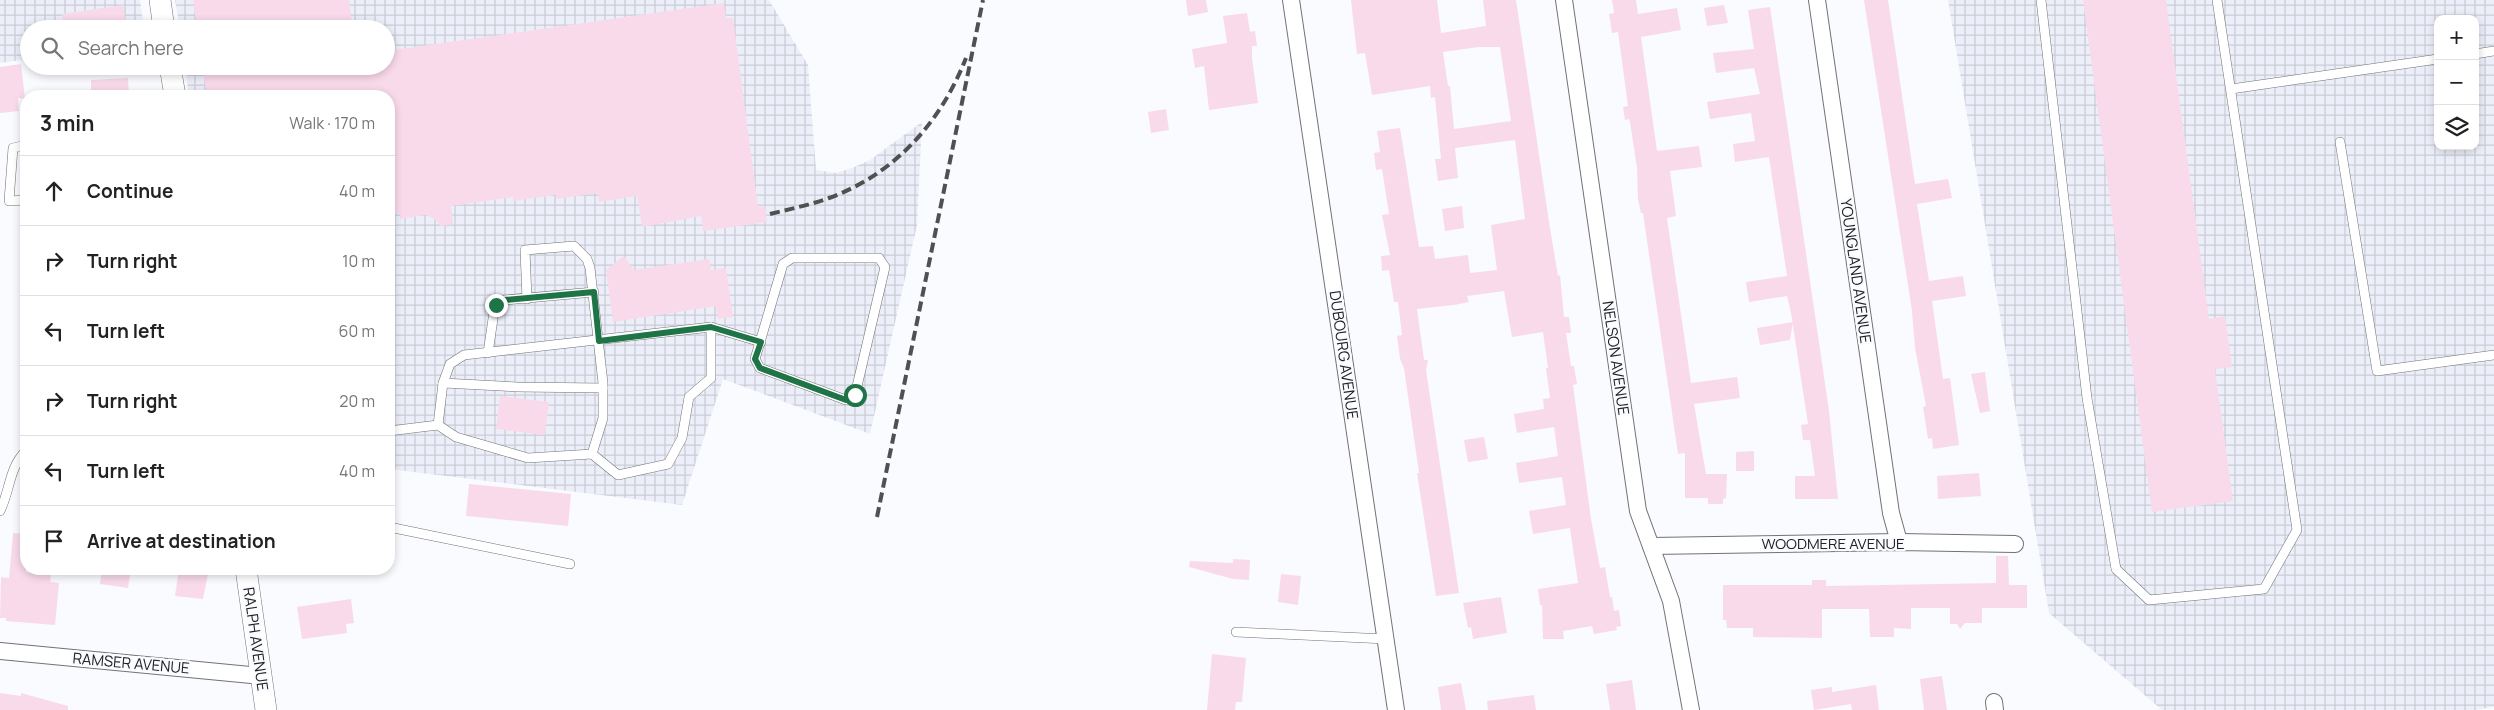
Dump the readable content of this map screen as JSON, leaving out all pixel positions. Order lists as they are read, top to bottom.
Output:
{
  "streets": {
    "street": [
      "YOUNGLAND AVENUE",
      "DUBOURG AVENUE",
      "NELSON AVENUE",
      "WOODMERE AVENUE",
      "RALPH AVENUE",
      "RAMSER AVENUE"
    ]
  },
  "crossings": [
    ["YOUNGLAND AVENUE", "WOODMERE AVENUE"],
    ["NELSON AVENUE", "WOODMERE AVENUE"],
    ["RALPH AVENUE", "RAMSER AVENUE"]
  ],
  "page": {
    "map_buttons": ["+", "−"],
    "search": "Search here",
    "heading": ["3 min", "Walk · 170 m"],
    "list": [
      ["Continue", "40 m"],
      ["Turn right", "10 m"],
      ["Turn left", "60 m"],
      ["Turn right", "20 m"],
      ["Turn left", "40 m"],
      "Arrive at destination"
    ]
  }
}
